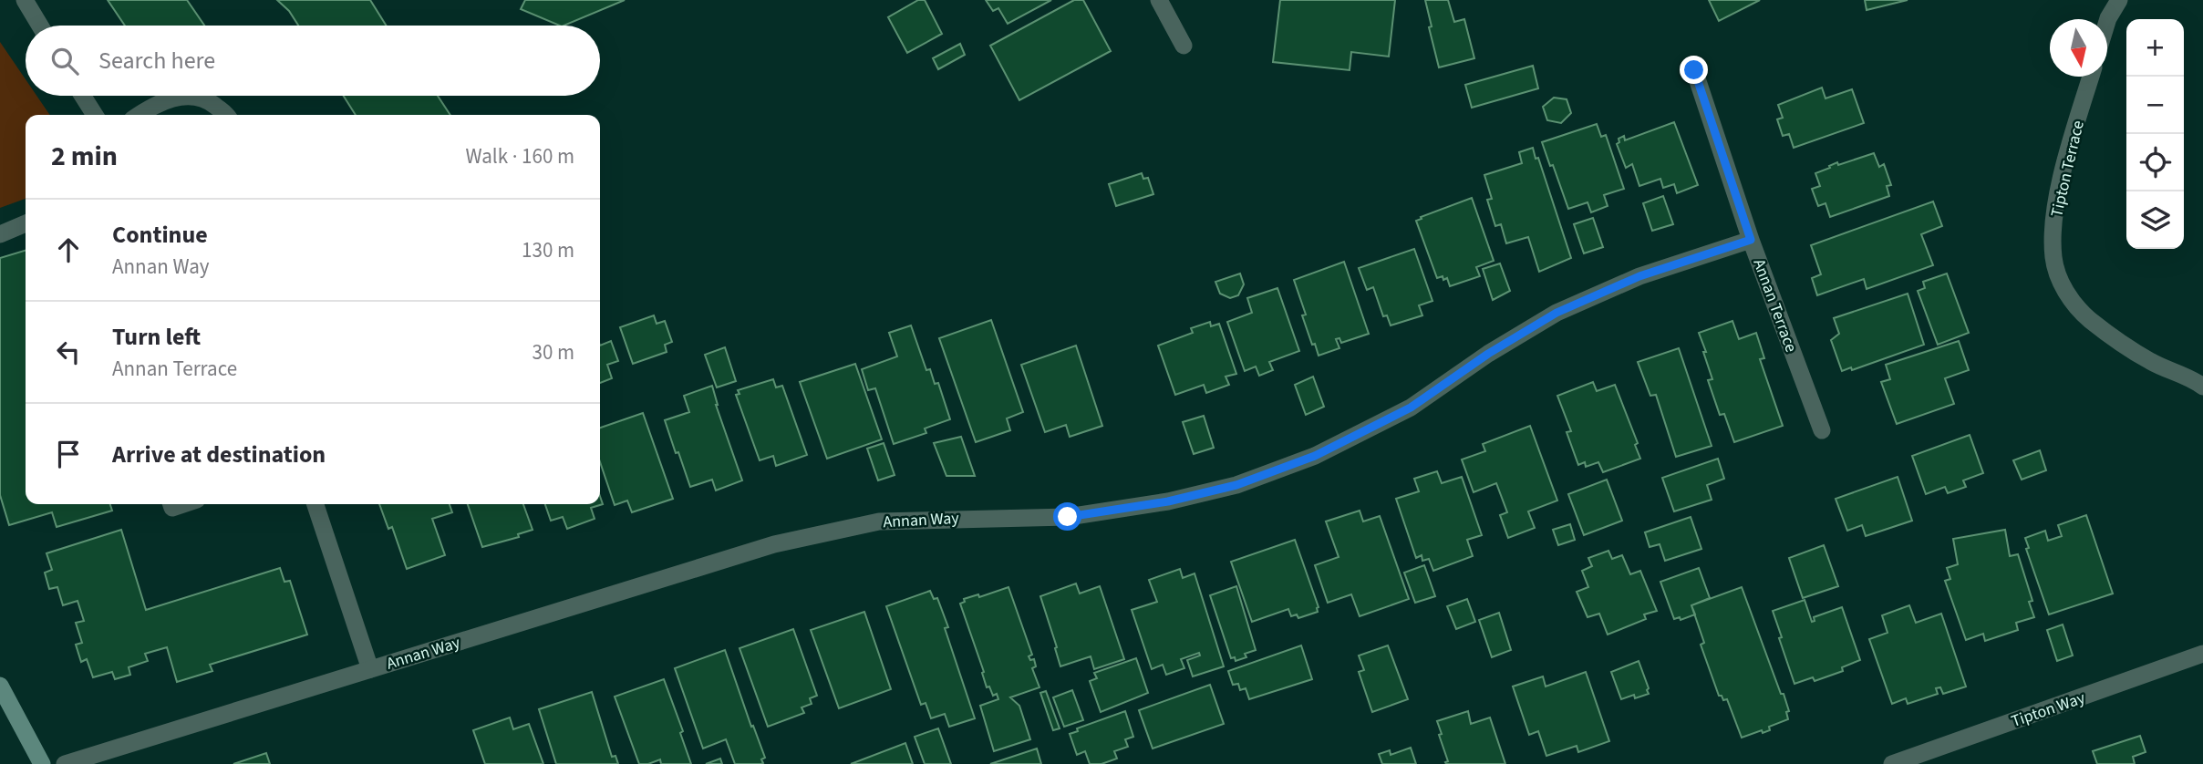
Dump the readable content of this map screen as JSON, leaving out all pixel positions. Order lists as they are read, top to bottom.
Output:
{
  "streets": {
    "street": [
      "Tipton Terrace",
      "Annan Terrace",
      "Annan Way",
      "Tipton Way"
    ]
  },
  "crossings": [
    ["Annan Terrace", "Annan Way"]
  ],
  "north": "bottom",
  "page": {
    "map_buttons": ["+", "−"],
    "search": "Search here",
    "heading": ["2 min", "Walk · 160 m"],
    "list": [
      ["Continue", "Annan Way", "130 m"],
      ["Turn left", "Annan Terrace", "30 m"],
      "Arrive at destination"
    ]
  }
}
